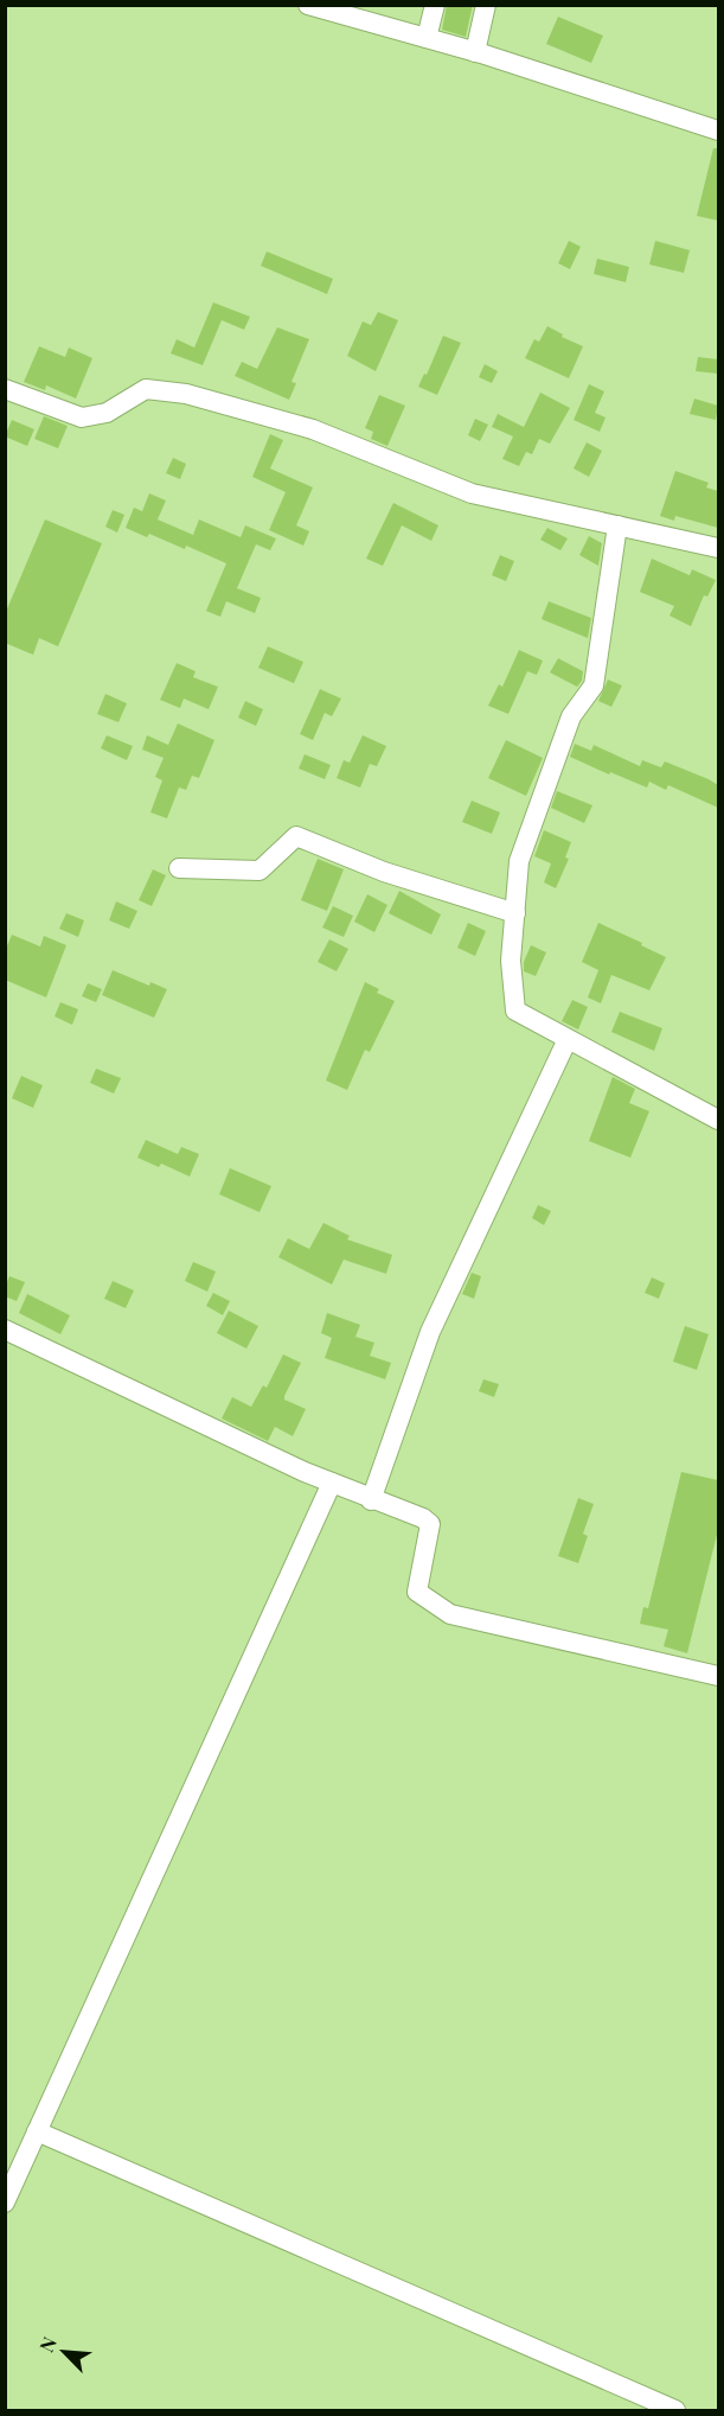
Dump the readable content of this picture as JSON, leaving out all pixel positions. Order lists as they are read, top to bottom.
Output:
{
  "north": "top left"
}
